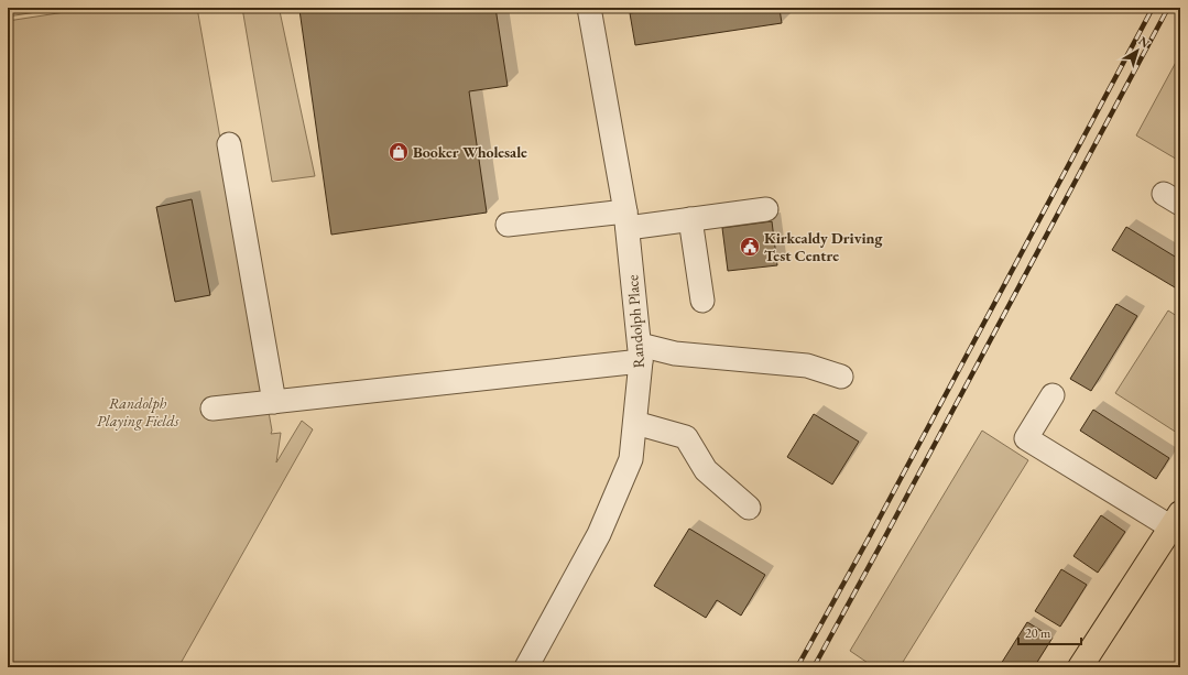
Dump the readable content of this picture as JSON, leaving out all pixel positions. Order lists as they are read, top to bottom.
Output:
{
  "streets": {
    "street": ["Randolph Place"]
  },
  "parks": ["Randolph Playing Fields"],
  "places": {
    "shop": ["Booker Wholesale"],
    "public building": ["Kirkcaldy Driving Test Centre"]
  },
  "scale_bar": "20 m",
  "north": "top right"
}
